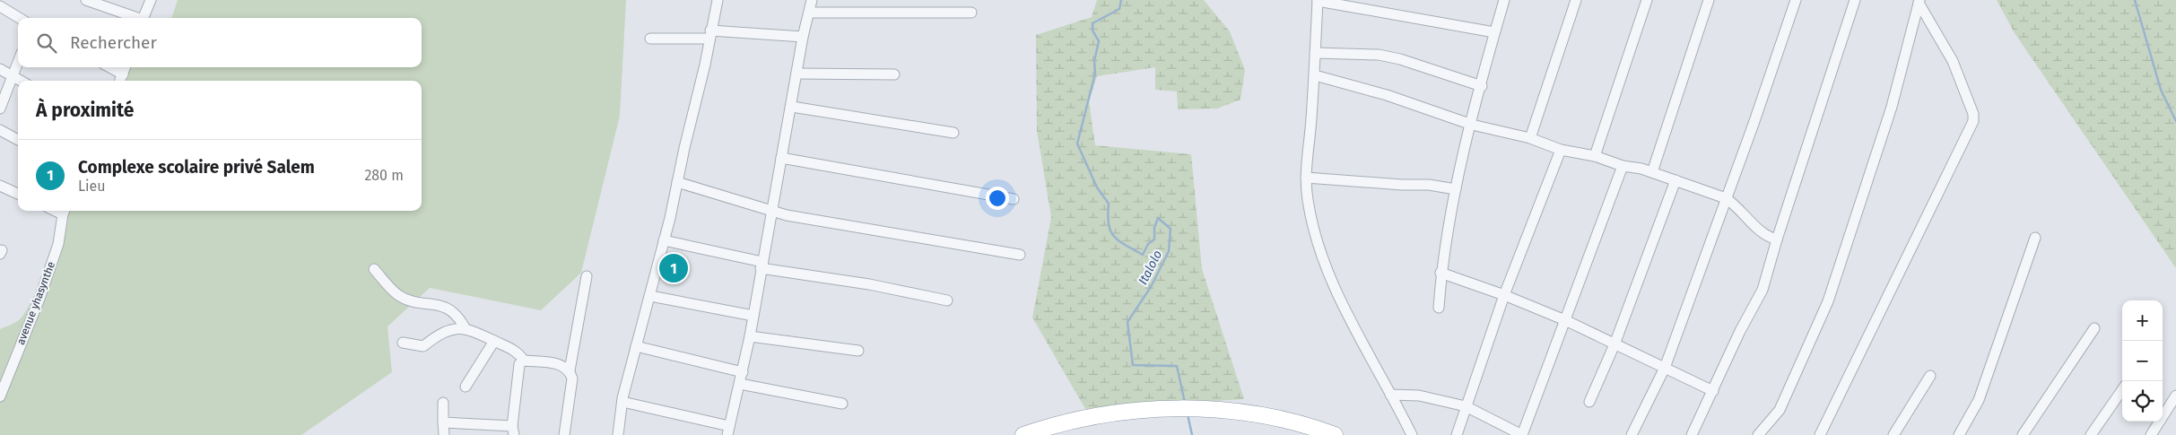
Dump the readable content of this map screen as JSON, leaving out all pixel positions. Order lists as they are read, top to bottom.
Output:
{
  "streets": {
    "street": ["avenue yhasynthe"]
  },
  "water": ["Italolo"],
  "page": {
    "search": "Rechercher",
    "heading": "À proximité",
    "list": [
      {
        "mark": "1",
        "name": "Complexe scolaire privé Salem",
        "note": "Lieu",
        "value": "280 m"
      }
    ],
    "pins": "1",
    "map_buttons": ["+", "−"]
  }
}
